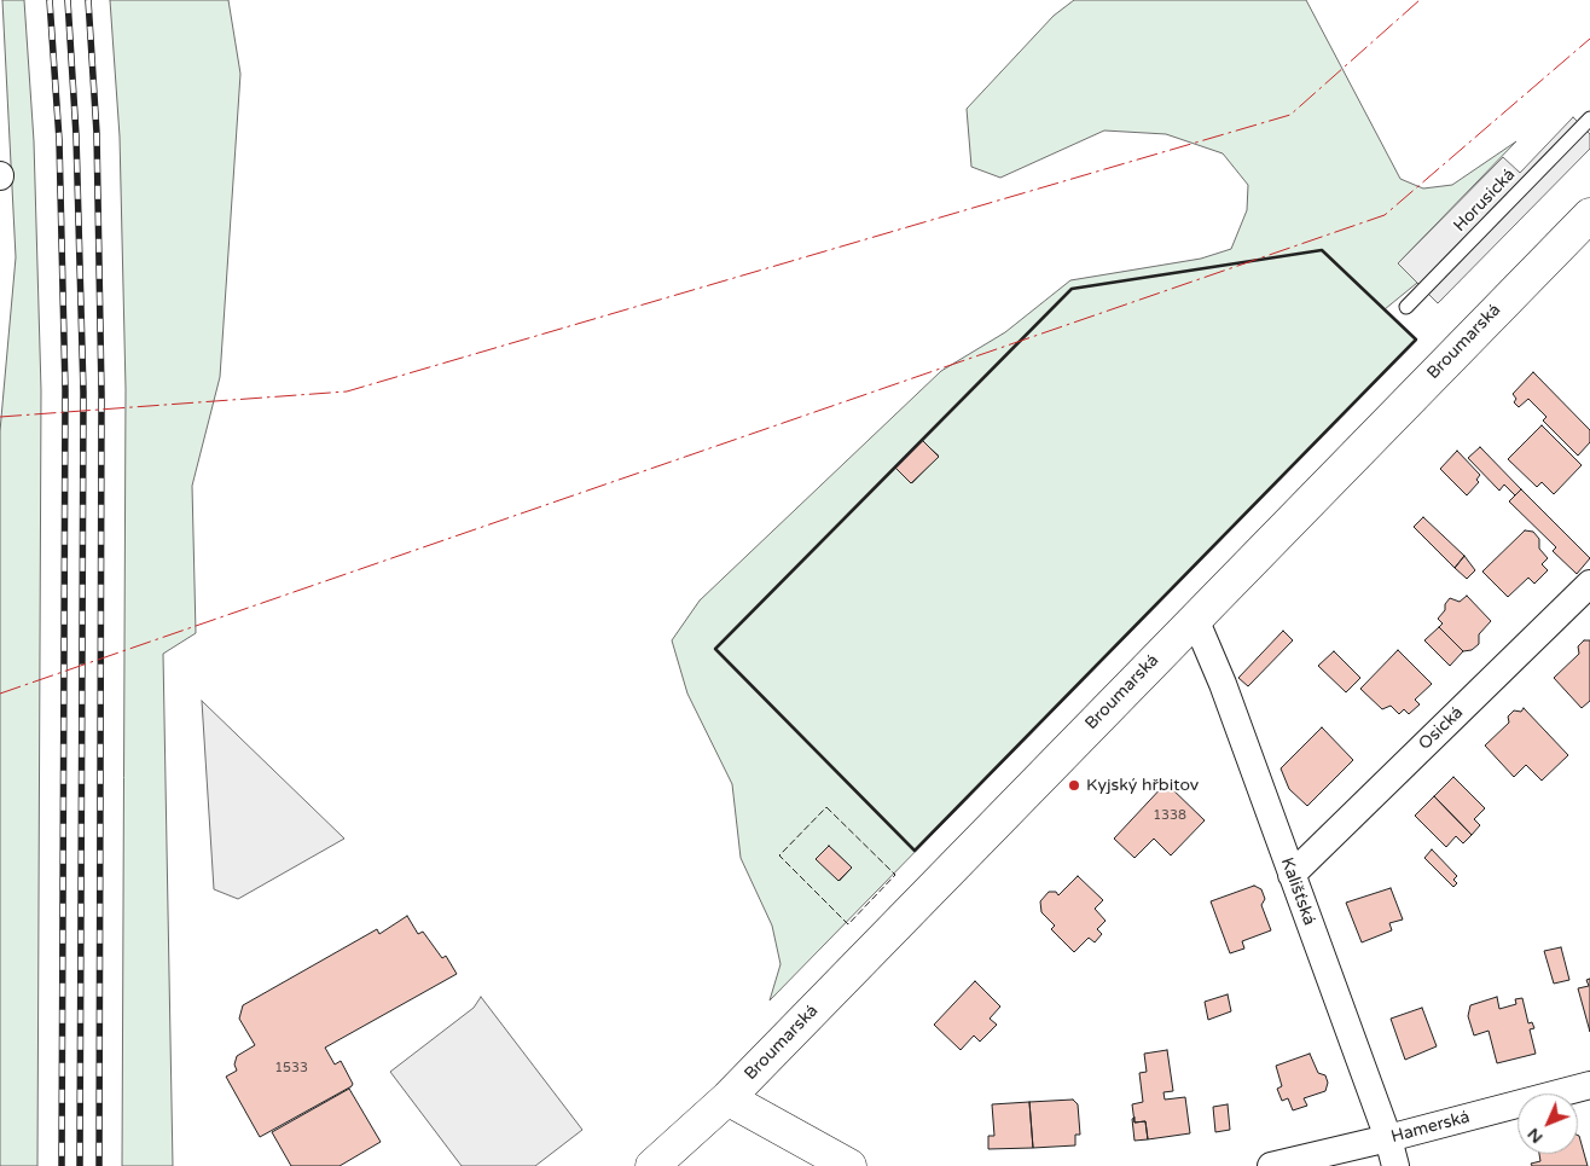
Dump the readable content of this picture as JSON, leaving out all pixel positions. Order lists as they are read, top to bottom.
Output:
{
  "streets": {
    "street": [
      "Broumarská",
      "Osická",
      "Kališťská",
      "Hamerská"
    ],
    "lane": ["Horusická"]
  },
  "crossings": [
    ["Broumarská", "Kališťská"],
    ["Osická", "Kališťská"],
    ["Kališťská", "Hamerská"]
  ],
  "places": ["Kyjský hřbitov"],
  "house_numbers": ["1338", "1533"],
  "north": "bottom left"
}
